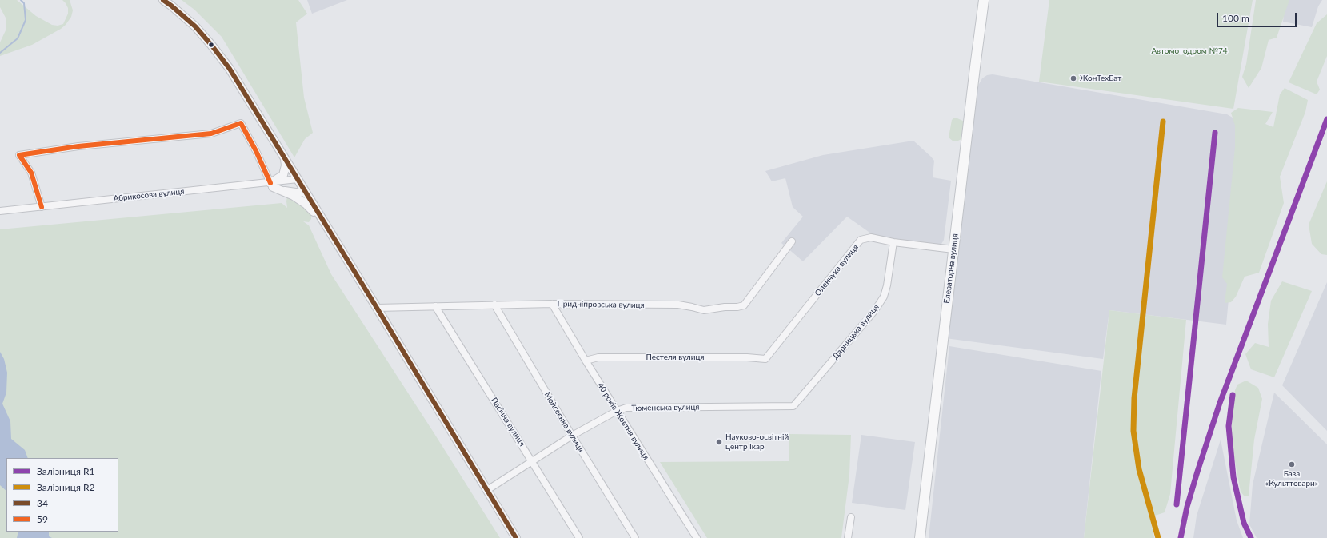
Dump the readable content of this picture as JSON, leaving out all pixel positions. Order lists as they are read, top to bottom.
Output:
{
  "streets": {
    "main road": ["Елеваторна вулиця"],
    "street": [
      "Абрикосова вулиця",
      "Оленчука вулиця",
      "Придніпровська вулиця",
      "Дарницька вулиця",
      "Пестеля вулиця",
      "Тюменська вулиця",
      "40 років Жовтня вулиця",
      "Пасічна вулиця",
      "Мойсеєнка вулиця"
    ]
  },
  "crossings": [
    ["Елеваторна вулиця", "Оленчука вулиця"],
    ["Оленчука вулиця", "Дарницька вулиця"],
    ["Оленчука вулиця", "Пестеля вулиця"],
    ["Придніпровська вулиця", "40 років Жовтня вулиця"],
    ["Придніпровська вулиця", "Пасічна вулиця"],
    ["Придніпровська вулиця", "Мойсеєнка вулиця"],
    ["Дарницька вулиця", "Тюменська вулиця"],
    ["Пестеля вулиця", "40 років Жовтня вулиця"],
    ["Тюменська вулиця", "40 років Жовтня вулиця"],
    ["Тюменська вулиця", "Пасічна вулиця"],
    ["Тюменська вулиця", "Мойсеєнка вулиця"]
  ],
  "parks": ["Автомотодром №74"],
  "places": ["ЖонТехБат", "Науково-освітній центр Ікар", "База «Культтовари»"],
  "lines": [
    "transit line 34",
    "rail line R1",
    "rail line R2",
    "transit line 59"
  ],
  "legend": [
    "Залізниця R1",
    "Залізниця R2",
    "34",
    "59"
  ],
  "scale_bar": "100 m"
}
